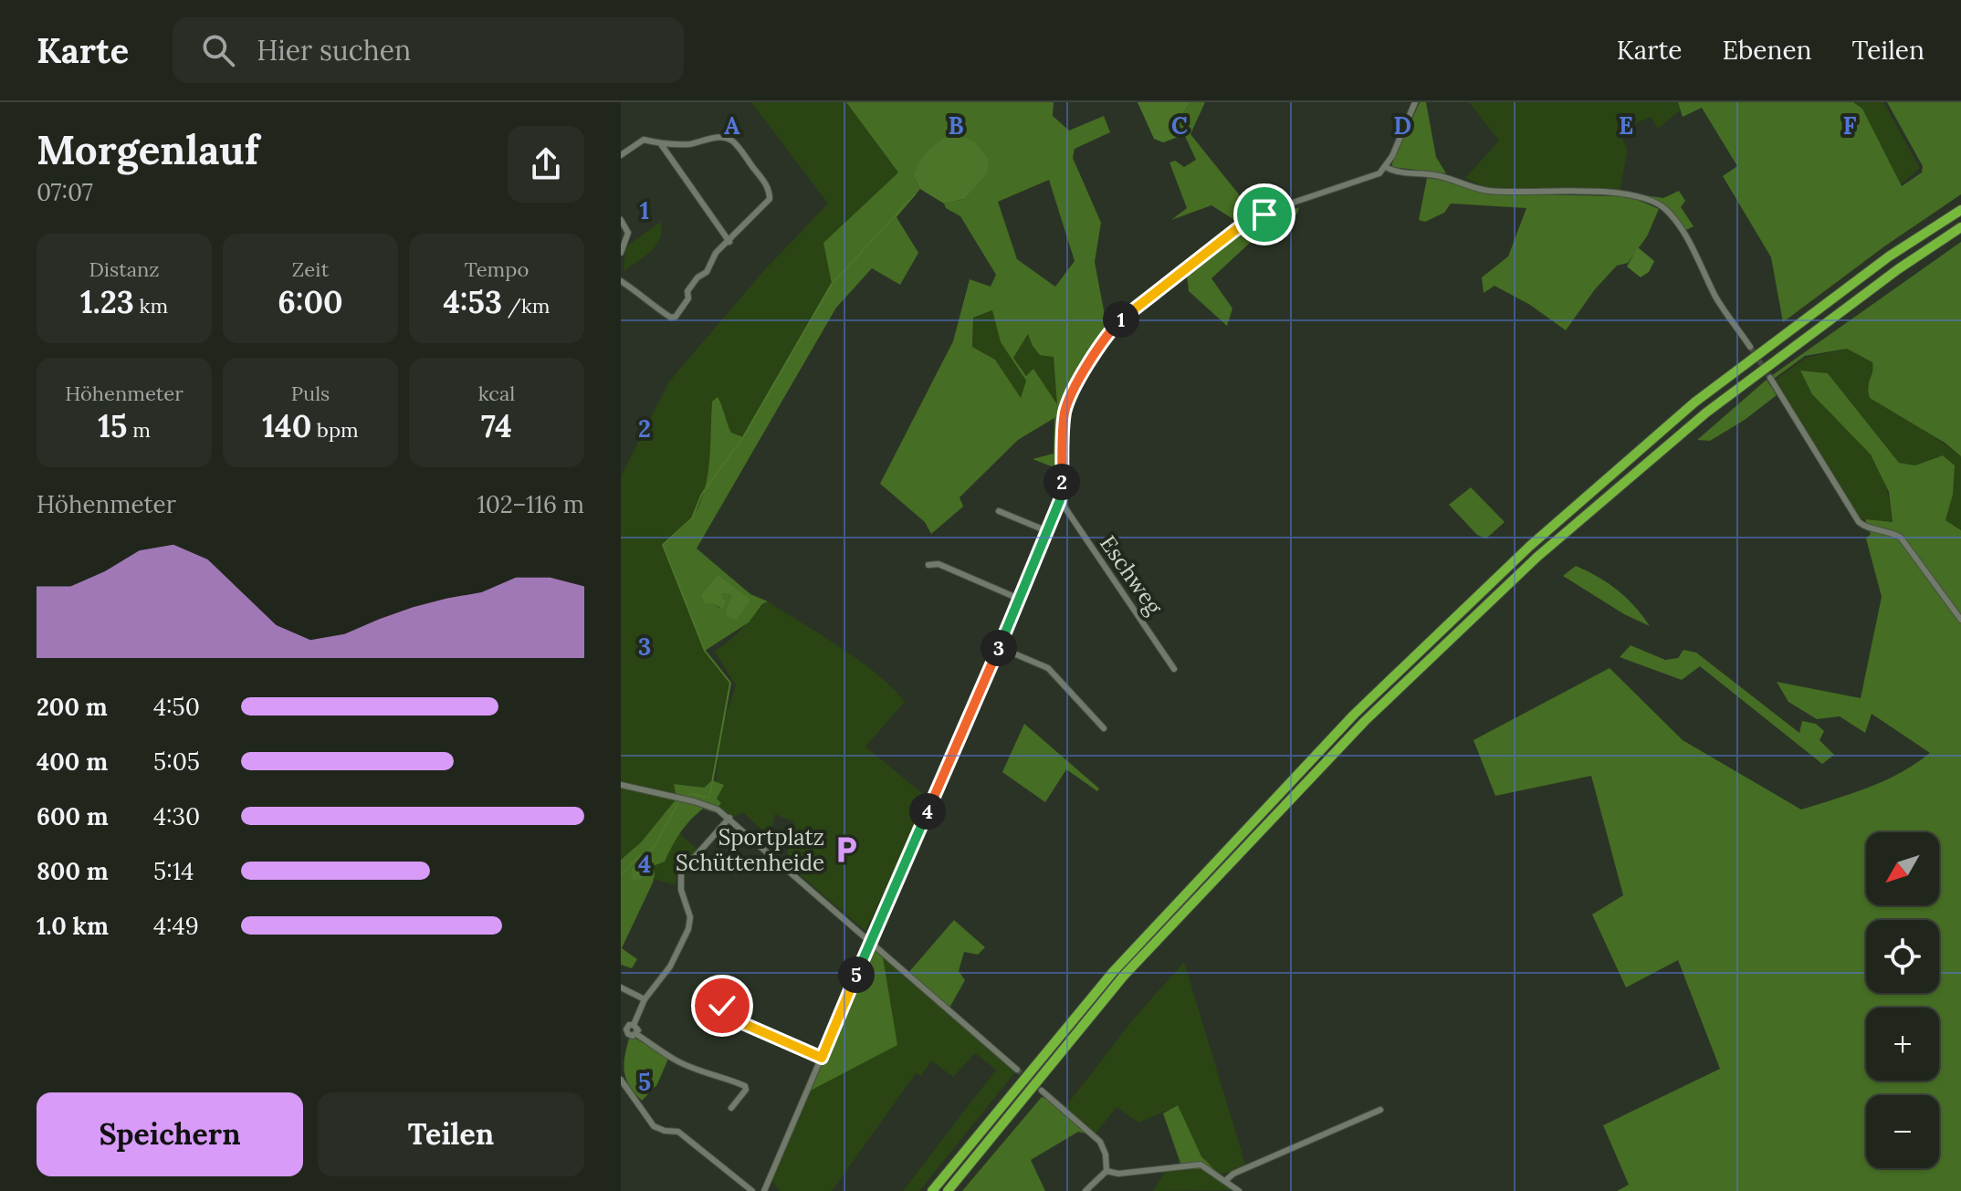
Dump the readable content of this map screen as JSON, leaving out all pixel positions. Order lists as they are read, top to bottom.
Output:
{
  "streets": {
    "street": ["Eschweg"]
  },
  "places": {
    "parking": ["Sportplatz Schüttenheide"]
  },
  "north": "bottom left",
  "page": {
    "header": "Karte",
    "search": "Hier suchen",
    "nav": ["Karte", "Ebenen", "Teilen"],
    "heading": ["Morgenlauf", "07:07"],
    "stats": [
      ["Distanz", "1.23 km"],
      ["Zeit", "6:00"],
      ["Tempo", "4:53 /km"],
      ["Höhenmeter", "15 m"],
      ["Puls", "140 bpm"],
      ["kcal", "74"]
    ],
    "pins": [
      "1",
      "2",
      "3",
      "4",
      "5"
    ],
    "chart": ["Höhenmeter", "102–116 m"],
    "list": [
      {
        "name": "200 m",
        "note": "4:50"
      },
      {
        "name": "400 m",
        "note": "5:05"
      },
      {
        "name": "600 m",
        "note": "4:30"
      },
      {
        "name": "800 m",
        "note": "5:14"
      },
      {
        "name": "1.0 km",
        "note": "4:49"
      }
    ],
    "map_buttons": ["+", "−"],
    "buttons": ["Speichern", "Teilen"]
  },
  "grid": {
    "columns": [
      "A",
      "B",
      "C",
      "D",
      "E",
      "F"
    ],
    "rows": [
      "1",
      "2",
      "3",
      "4",
      "5"
    ]
  }
}
